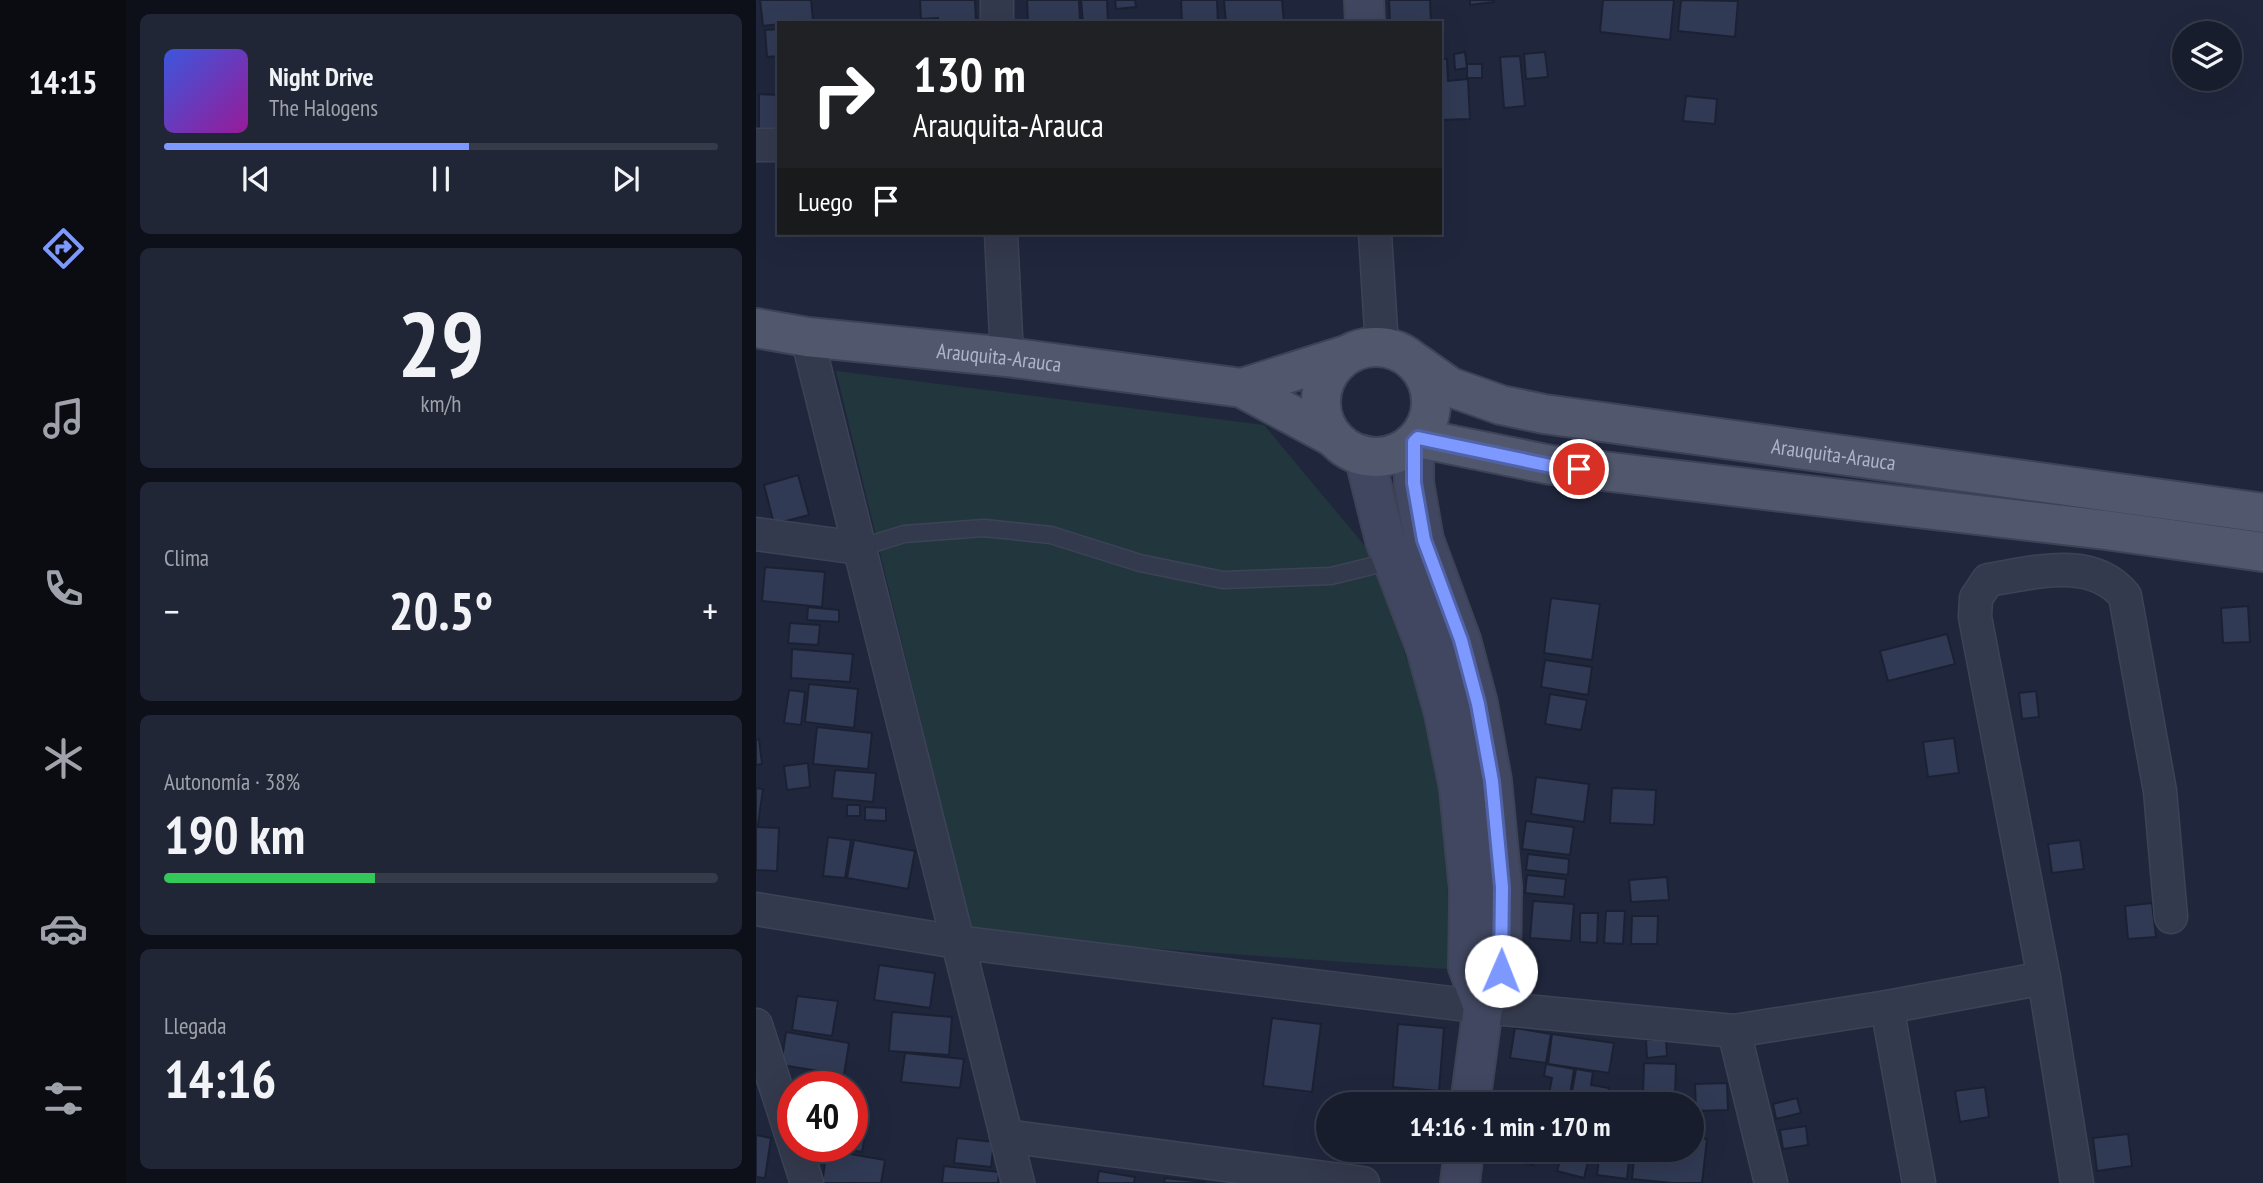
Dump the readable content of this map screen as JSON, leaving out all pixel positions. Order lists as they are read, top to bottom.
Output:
{
  "streets": {
    "main road": ["Arauquita-Arauca"]
  },
  "page": {
    "tabs": "14:15",
    "turn": ["130 m", "Arauquita-Arauca"],
    "song": ["Night Drive", "The Halogens"],
    "then": "Luego",
    "tile": [
      ["29", "km/h"],
      "Clima",
      ["Autonomía · 38%", "190 km"],
      ["Llegada", "14:16"]
    ],
    "heat": ["−", "20.5°", "+"],
    "limit": "40",
    "trip": "14:16 · 1 min · 170 m"
  }
}
